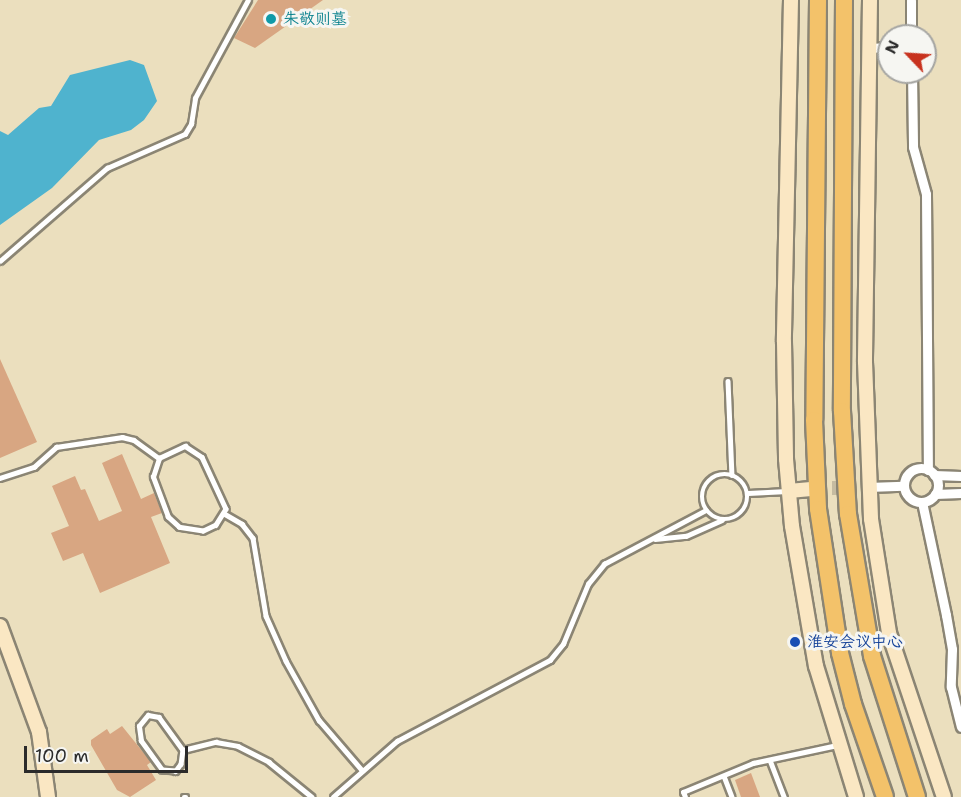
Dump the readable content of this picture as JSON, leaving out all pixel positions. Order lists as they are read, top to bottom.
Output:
{
  "places": ["朱敬则墓", "淮安会议中心"],
  "scale_bar": "100 m",
  "north": "top left"
}
